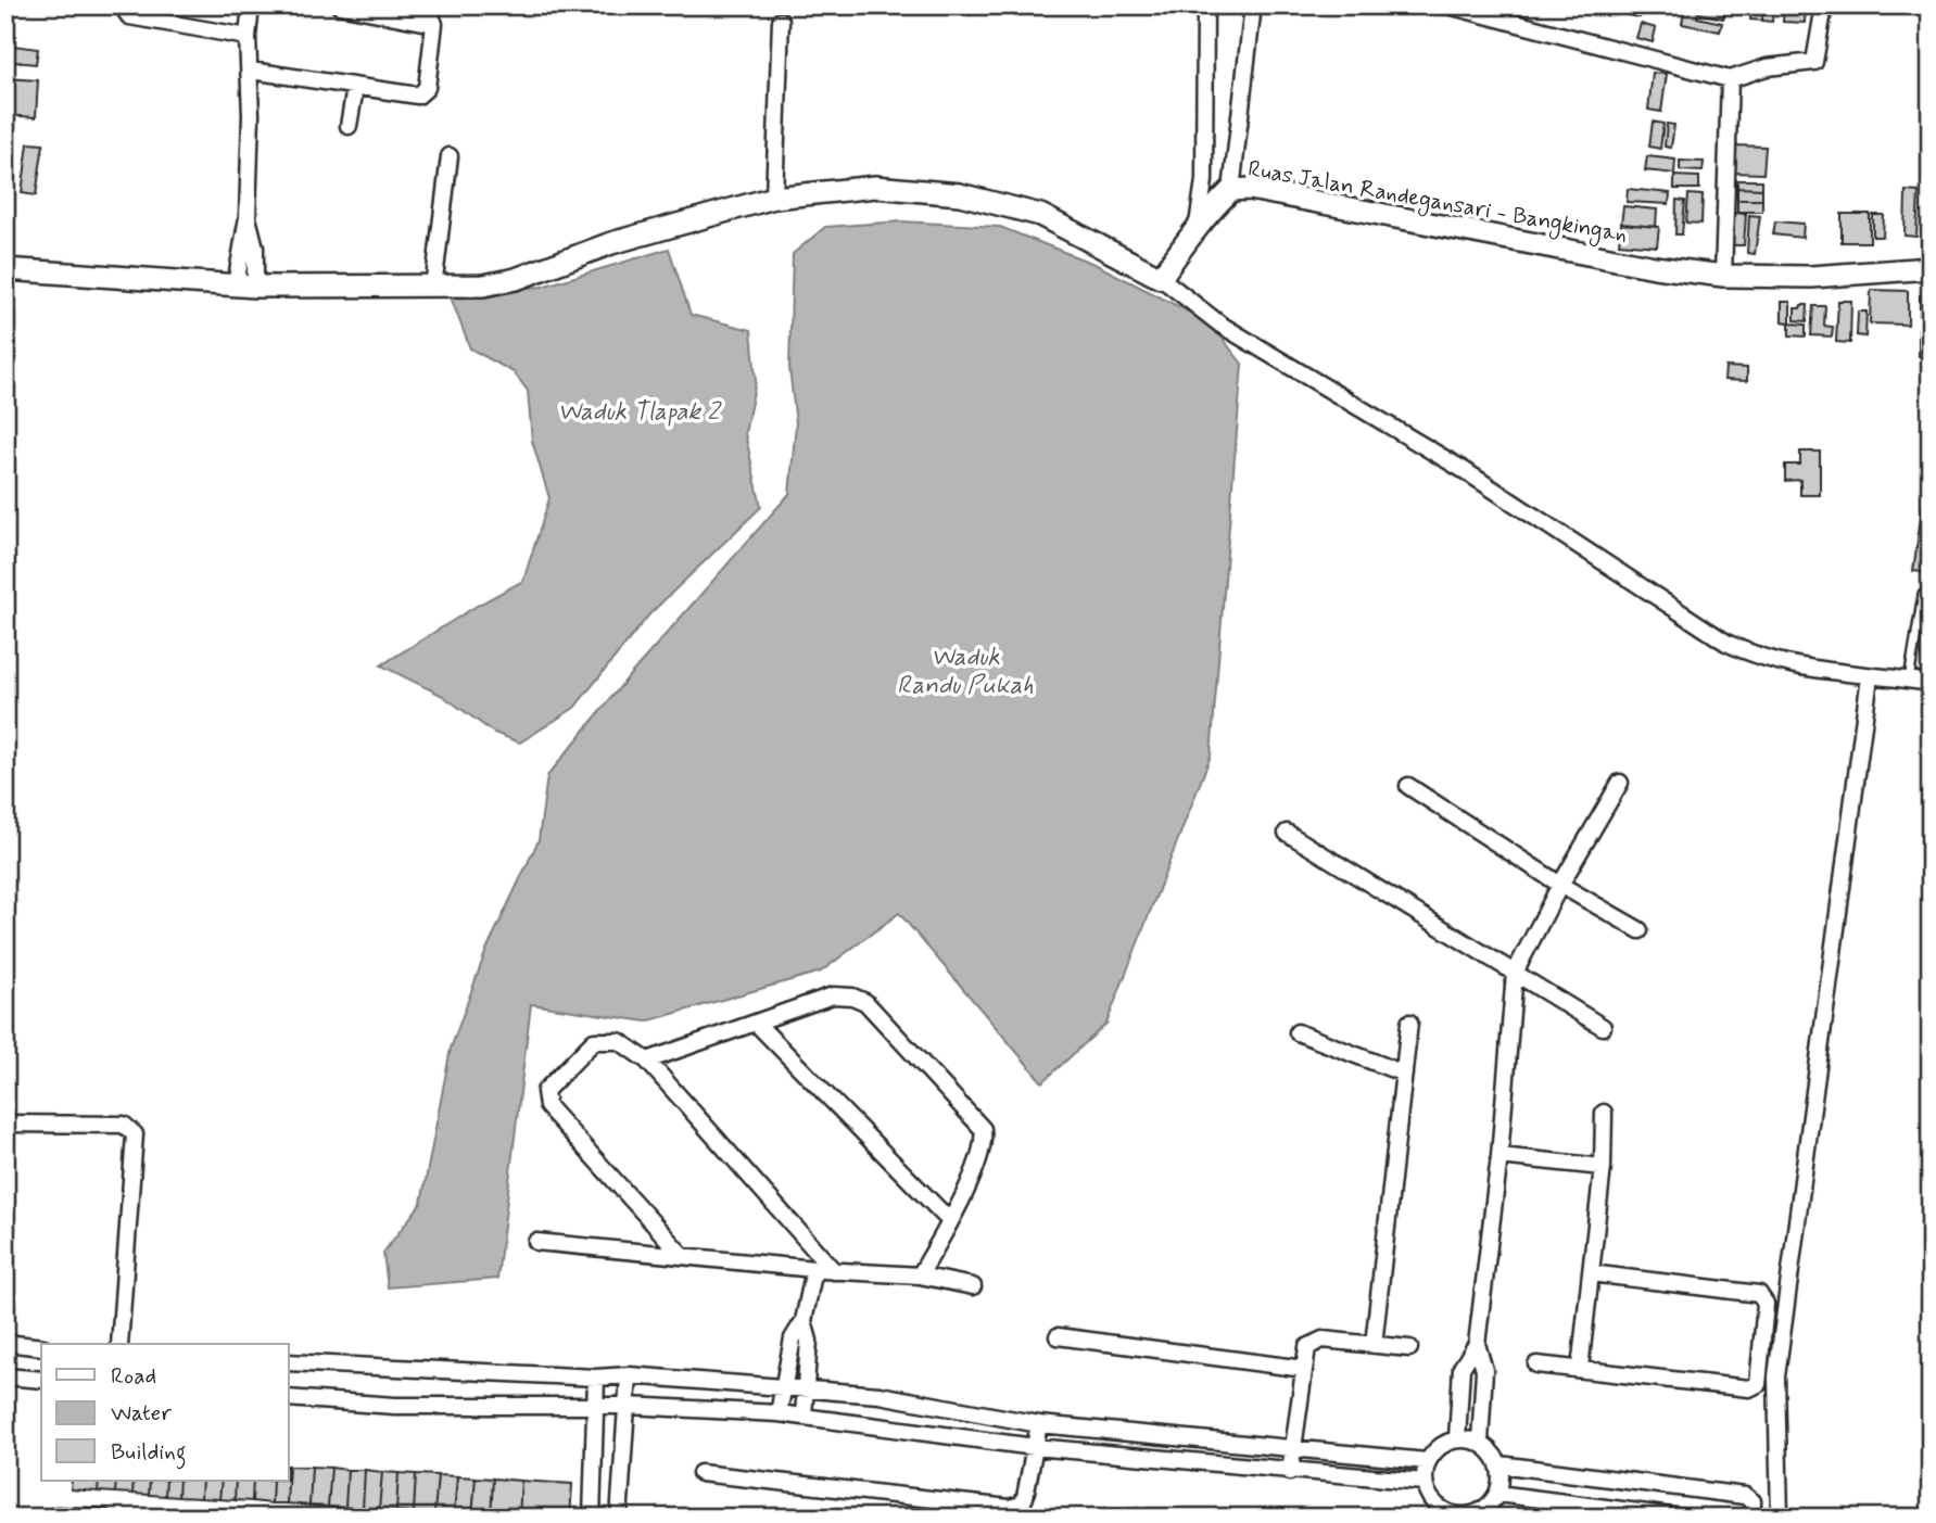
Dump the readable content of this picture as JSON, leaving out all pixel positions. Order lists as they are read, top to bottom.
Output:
{
  "streets": {
    "main road": ["Ruas Jalan Randegansari - Bangkingan"]
  },
  "water": ["Waduk Tlapak 2", "Waduk Randu Pukah"],
  "legend": ["Road", "Water", "Building"]
}
